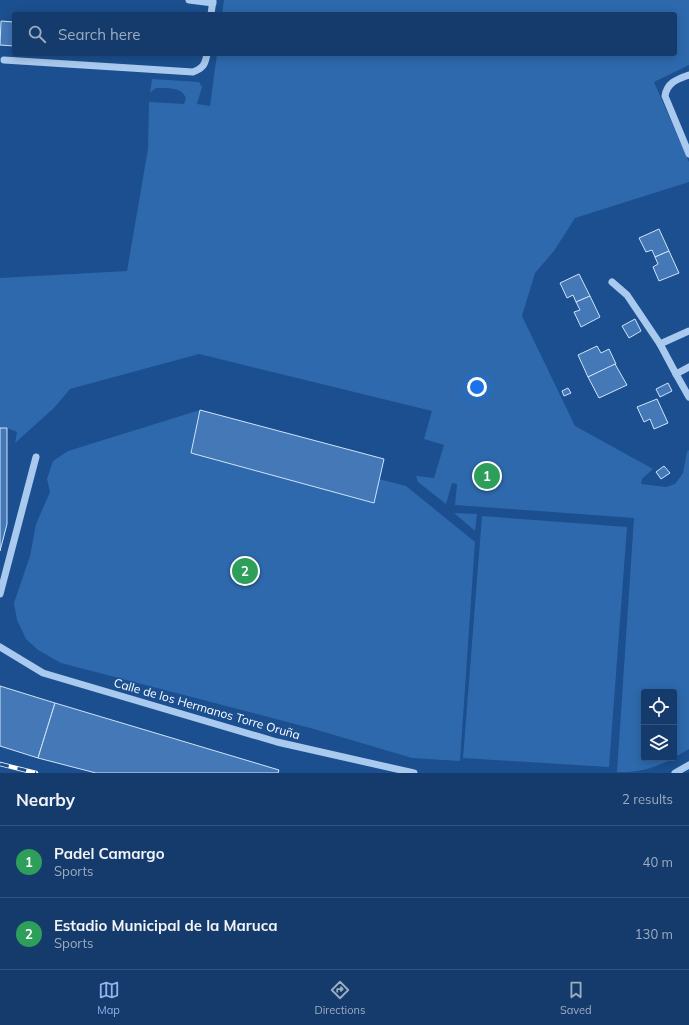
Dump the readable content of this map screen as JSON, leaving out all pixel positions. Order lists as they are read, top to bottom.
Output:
{
  "streets": {
    "street": ["Calle de los Hermanos Torre Oruña"]
  },
  "page": {
    "search": "Search here",
    "pins": ["1", "2"],
    "heading": ["Nearby", "2 results"],
    "list": [
      {
        "mark": "1",
        "name": "Padel Camargo",
        "note": "Sports",
        "value": "40 m"
      },
      {
        "mark": "2",
        "name": "Estadio Municipal de la Maruca",
        "note": "Sports",
        "value": "130 m"
      }
    ],
    "nav": ["Map", "Directions", "Saved"]
  }
}
